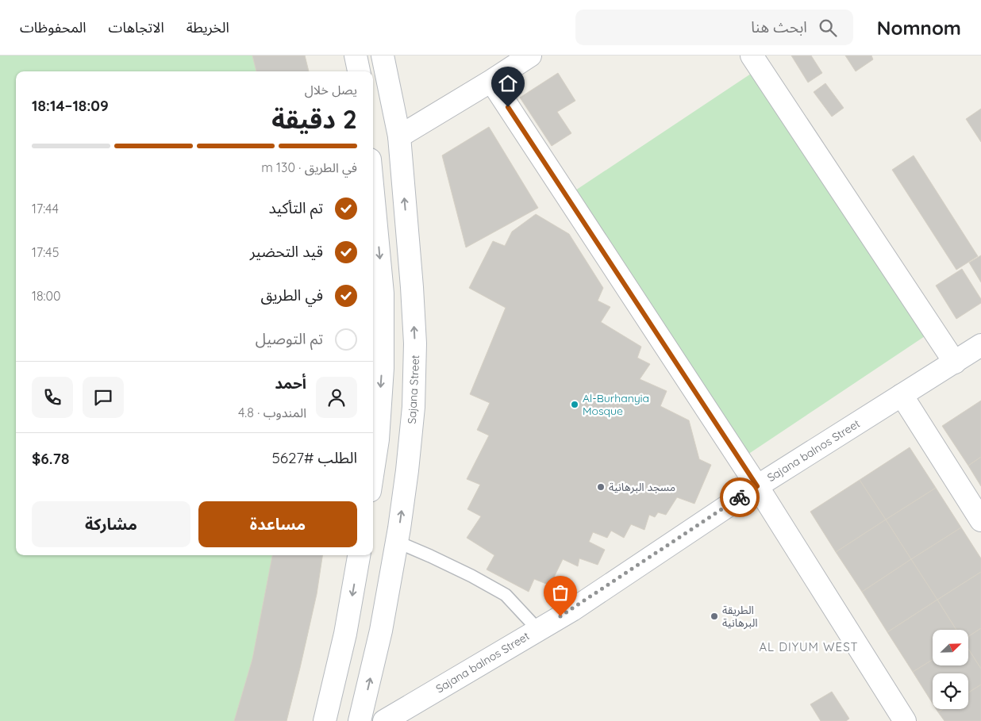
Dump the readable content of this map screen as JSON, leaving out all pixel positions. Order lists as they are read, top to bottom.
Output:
{
  "streets": {
    "street": ["Sajana Street", "Sajana balnos Street"]
  },
  "districts": ["AL DIYUM WEST"],
  "places": ["Al-Burhanyia Mosque", "مسجد البرهانية", "الطريقة البرهانية"],
  "north": "top right",
  "page": {
    "header": "Nomnom",
    "search": "ابحث هنا",
    "nav": ["الخريطة", "الاتجاهات", "المحفوظات"],
    "heading": ["2 دقيقة", "يصل خلال", "18:09–18:14"],
    "panel": [
      "أحمد",
      "المندوب · 4.8",
      "الطلب #5627",
      "$6.78"
    ],
    "bar": "في الطريق · 130 m",
    "list": [
      ["تم التأكيد", "17:44"],
      ["قيد التحضير", "17:45"],
      ["في الطريق", "18:00"],
      "تم التوصيل"
    ],
    "buttons": ["مساعدة", "مشاركة"]
  }
}
